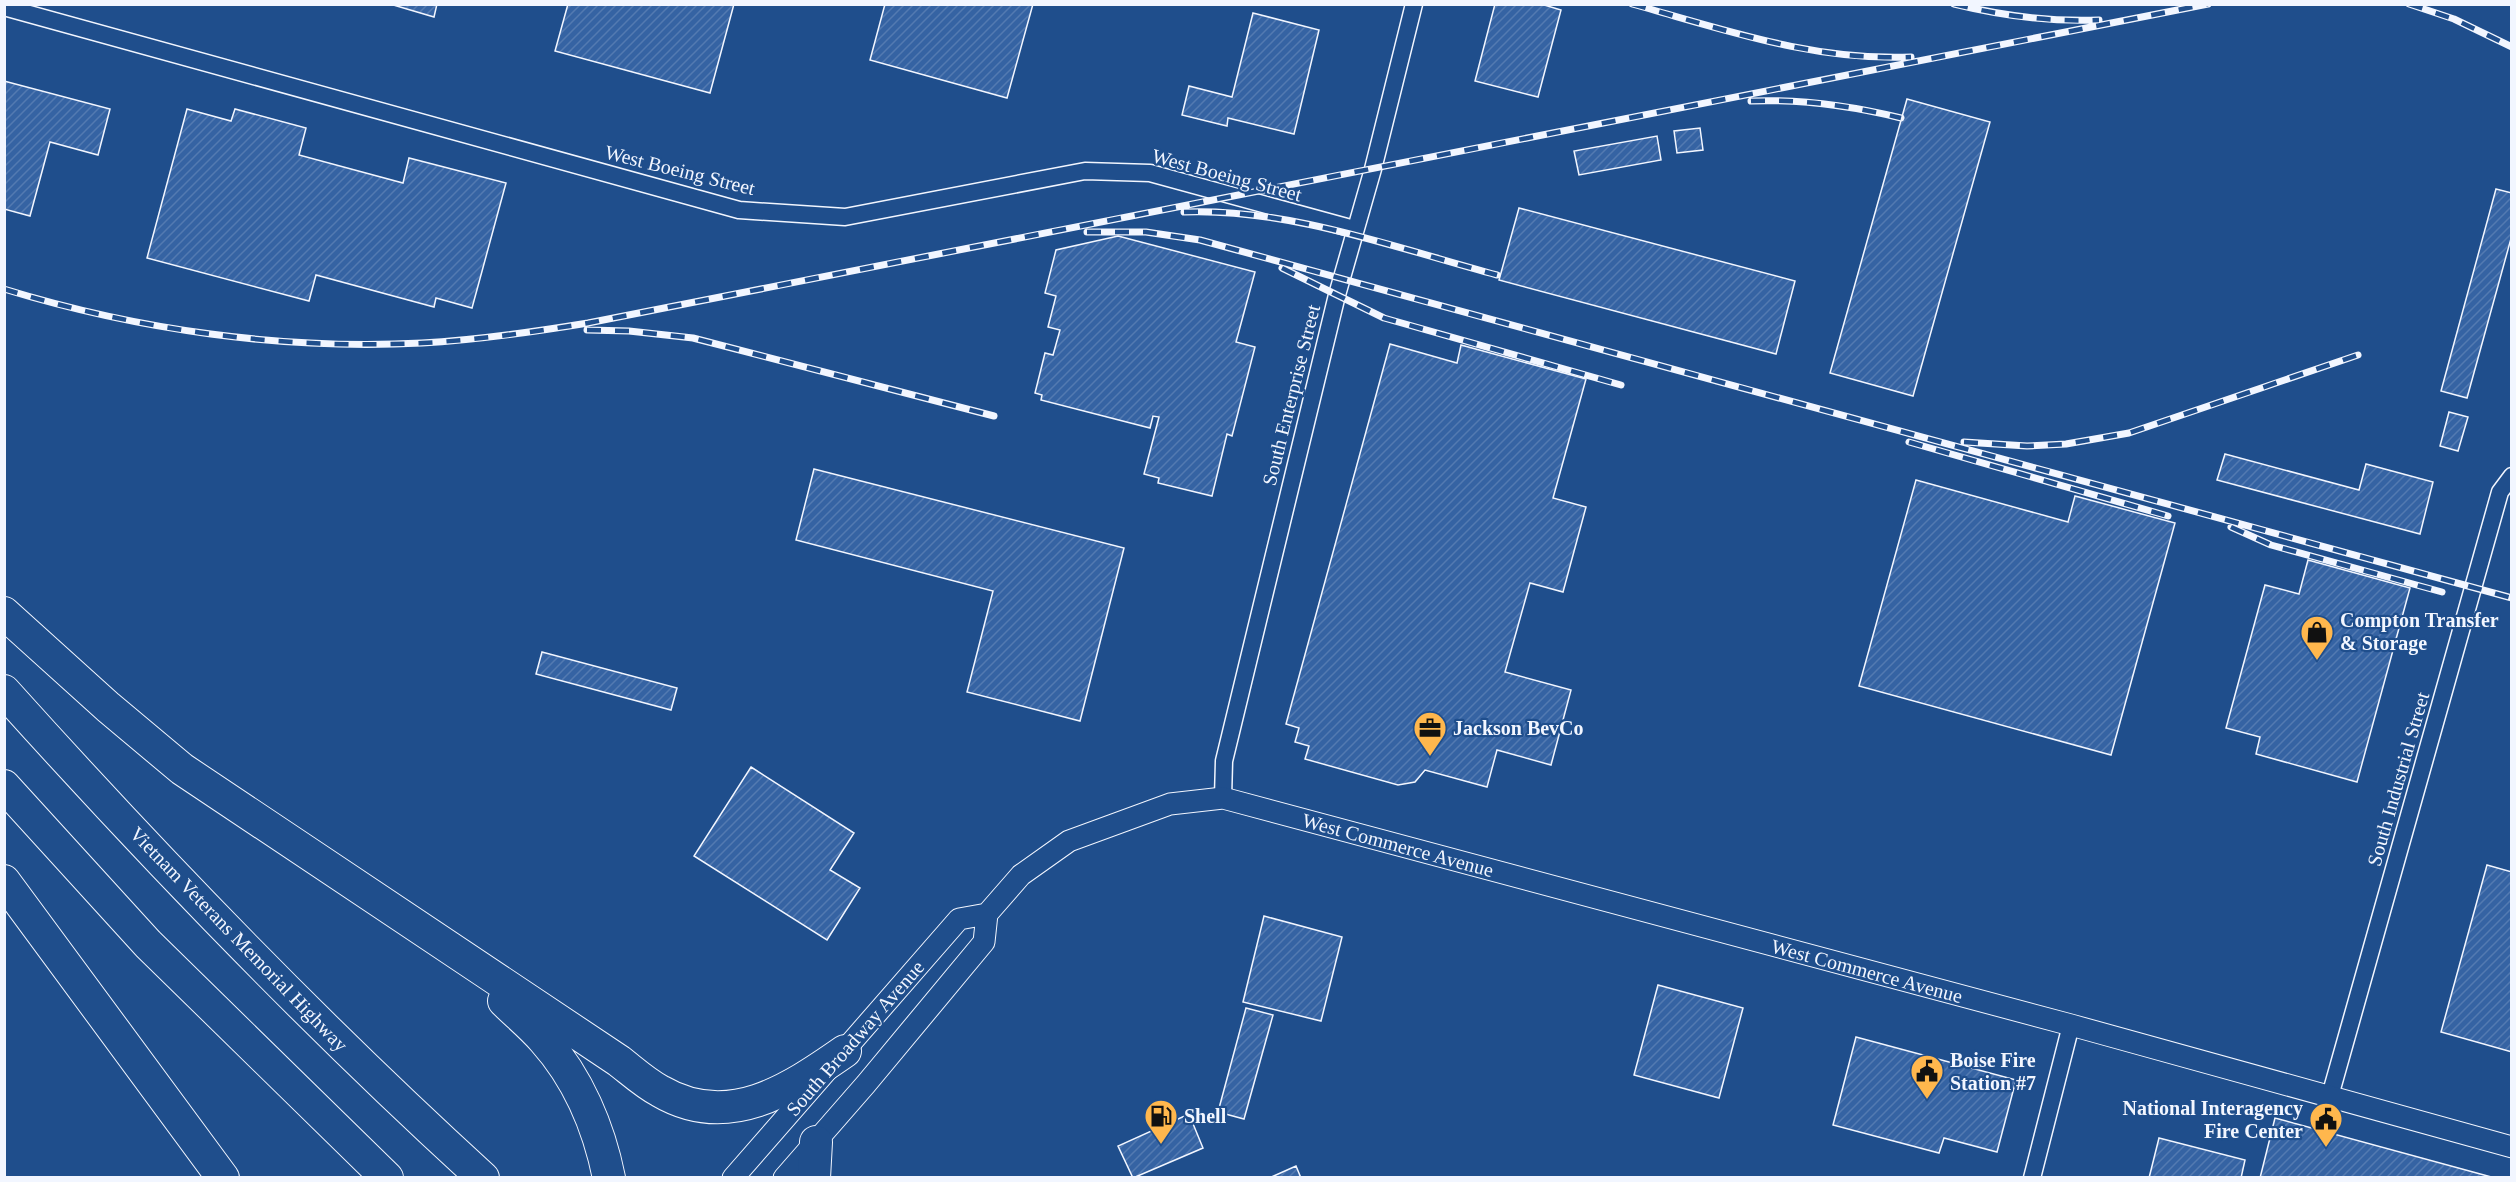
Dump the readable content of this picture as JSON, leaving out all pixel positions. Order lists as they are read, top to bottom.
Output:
{
  "streets": {
    "highway": ["Vietnam Veterans Memorial Highway"],
    "street": [
      "West Boeing Street",
      "South Enterprise Street",
      "South Industrial Street",
      "West Commerce Avenue",
      "South Broadway Avenue"
    ]
  },
  "crossings": [
    ["West Boeing Street", "South Enterprise Street"],
    ["South Enterprise Street", "West Commerce Avenue"],
    ["South Industrial Street", "West Commerce Avenue"]
  ],
  "places": {
    "shop": ["Compton Transfer & Storage"],
    "office": ["Jackson BevCo"],
    "public building": ["Boise Fire Station #7", "National Interagency Fire Center"],
    "fuel station": ["Shell"]
  }
}
